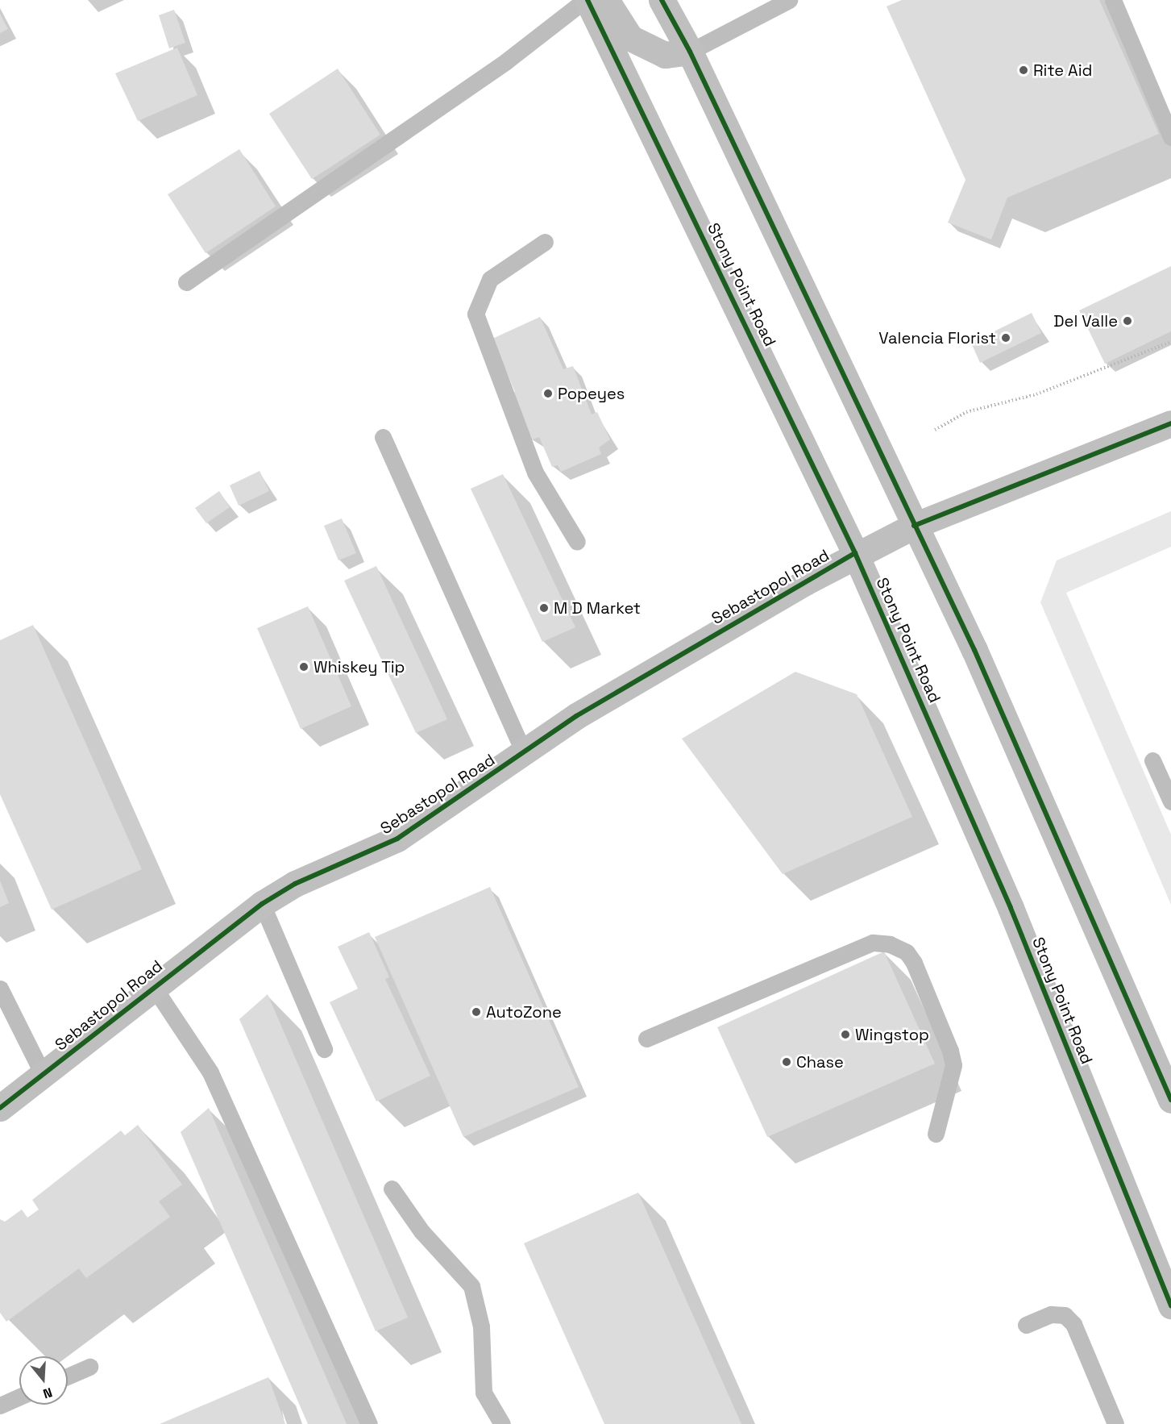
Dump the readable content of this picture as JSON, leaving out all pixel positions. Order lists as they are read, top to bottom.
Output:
{
  "streets": {
    "main road": ["Stony Point Road", "Sebastopol Road"]
  },
  "crossings": [
    ["Stony Point Road", "Sebastopol Road"]
  ],
  "places": [
    "Rite Aid",
    "Del Valle",
    "Valencia Florist",
    "Popeyes",
    "M D Market",
    "Whiskey Tip",
    "AutoZone",
    "Wingstop",
    "Chase"
  ],
  "north": "bottom"
}
